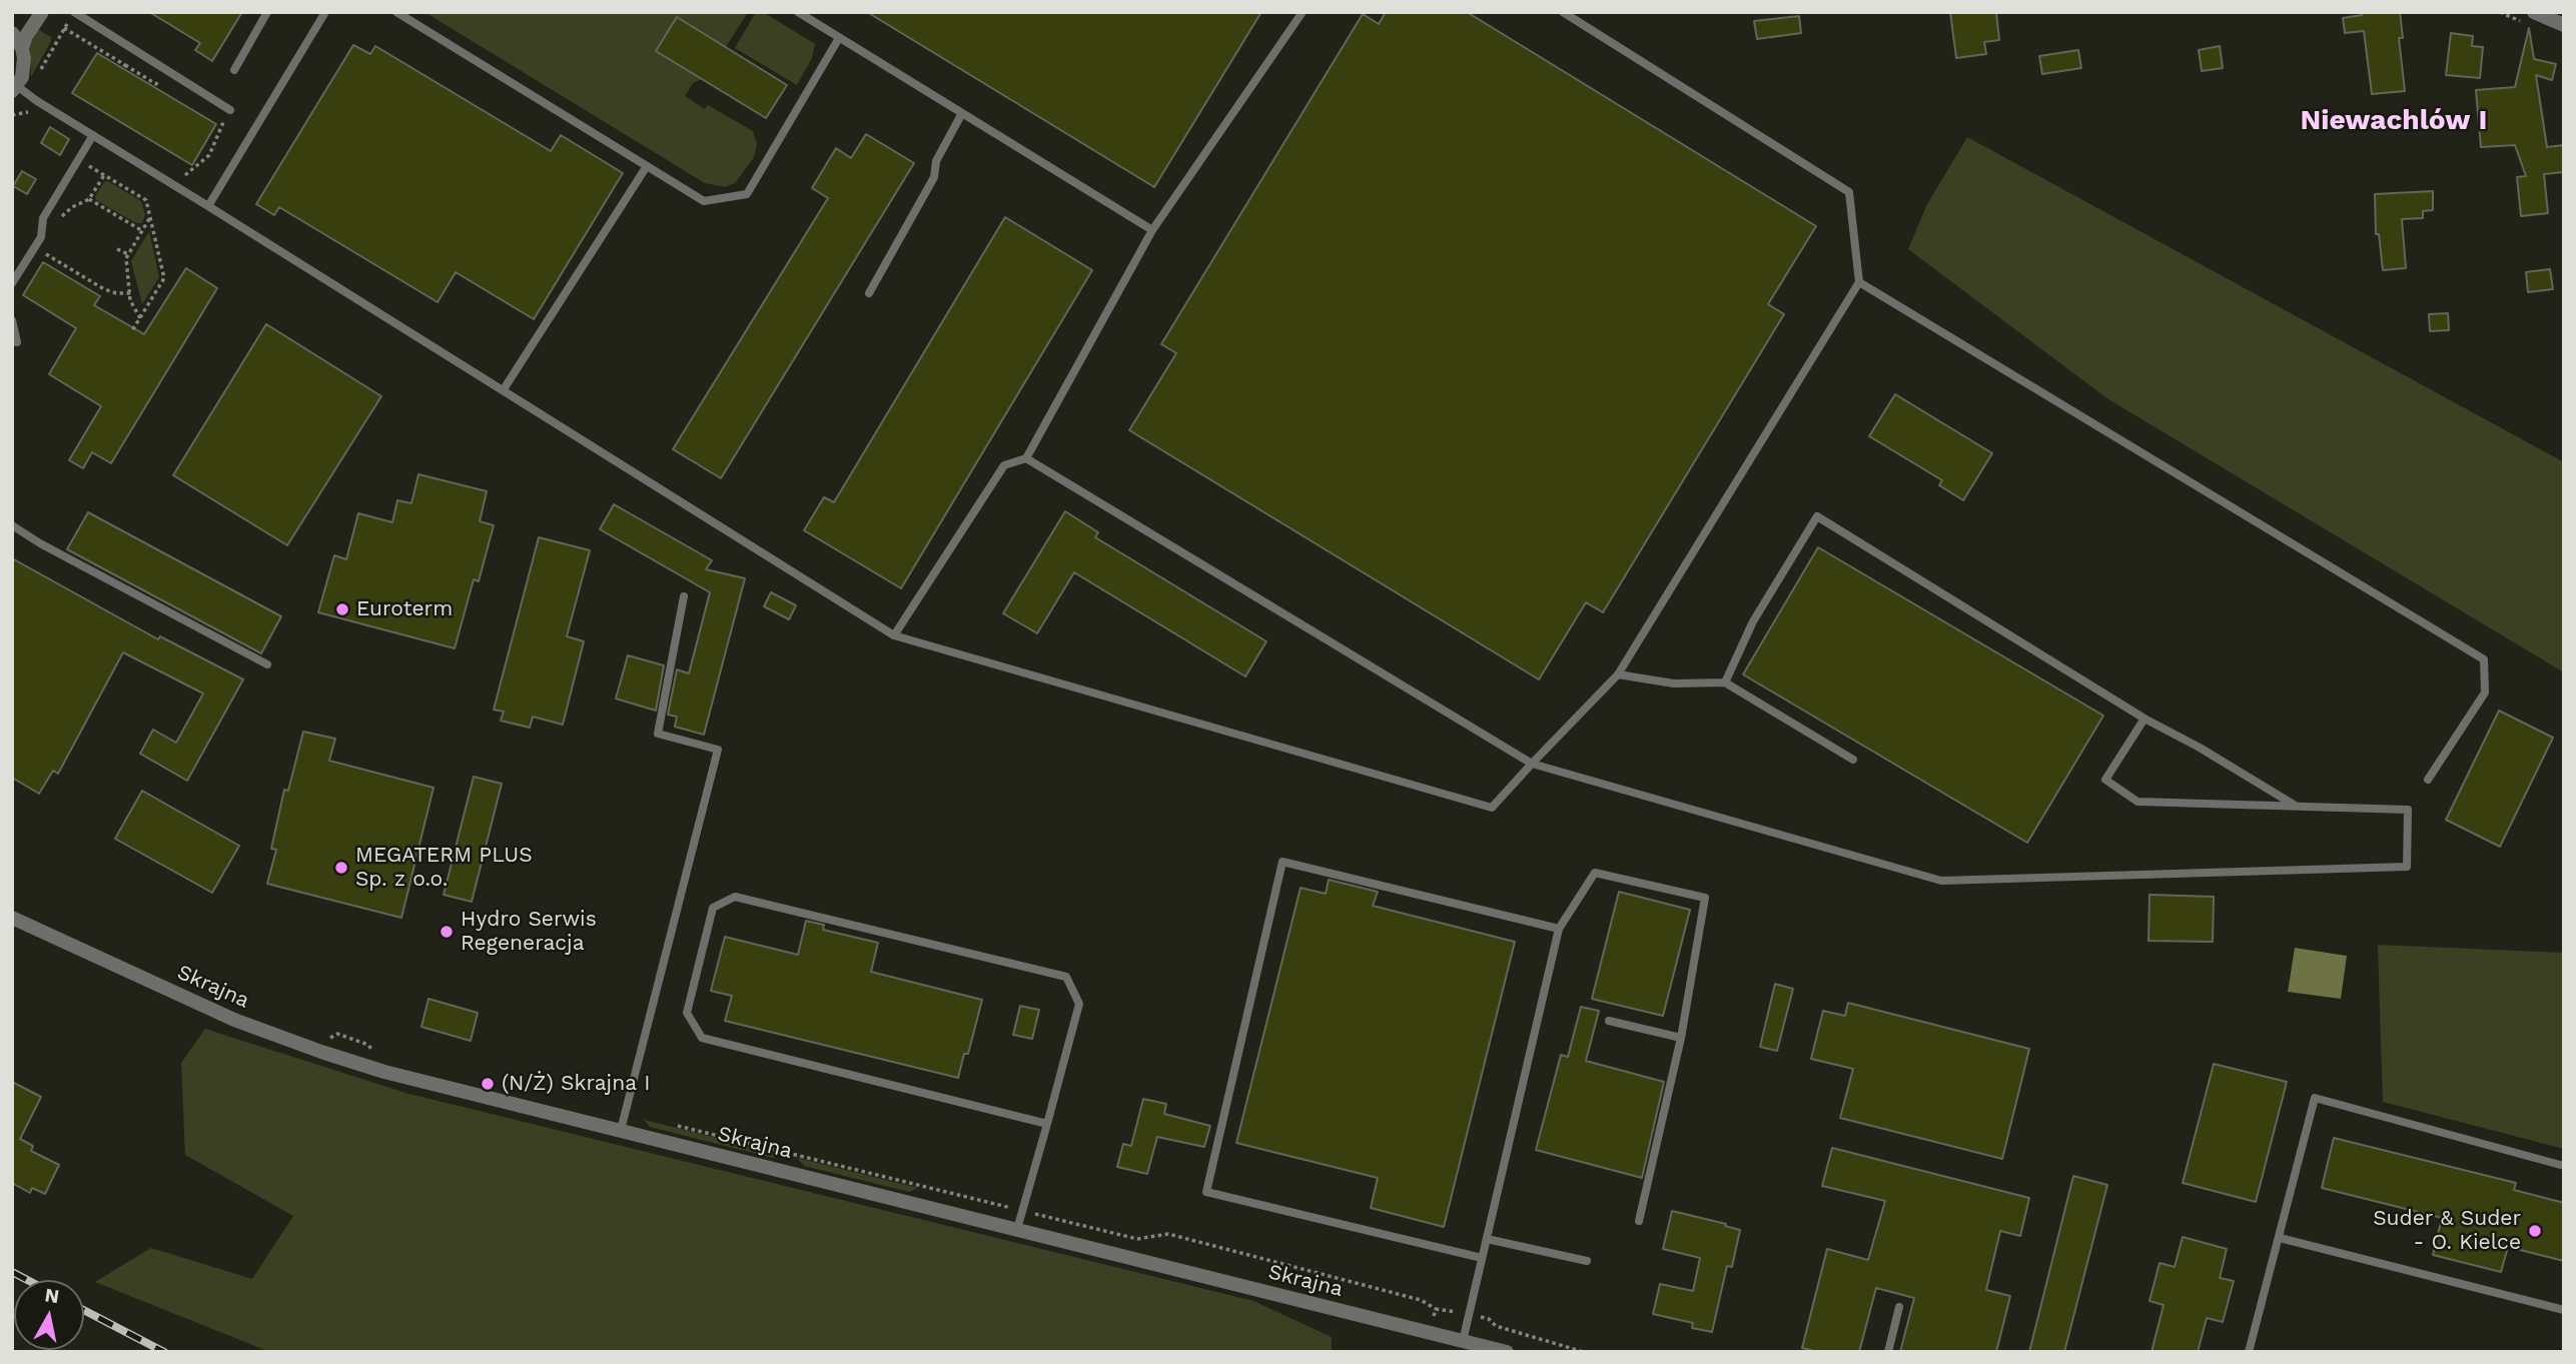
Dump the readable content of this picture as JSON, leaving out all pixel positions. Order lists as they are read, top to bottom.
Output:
{
  "streets": {
    "street": ["Skrajna"]
  },
  "districts": ["Niewachlów I"],
  "places": [
    "Euroterm",
    "MEGATERM PLUS Sp. z o.o.",
    "Hydro Serwis Regeneracja",
    "(N/Ż) Skrajna I",
    "Suder & Suder - O. Kielce"
  ],
  "north": "top"
}
